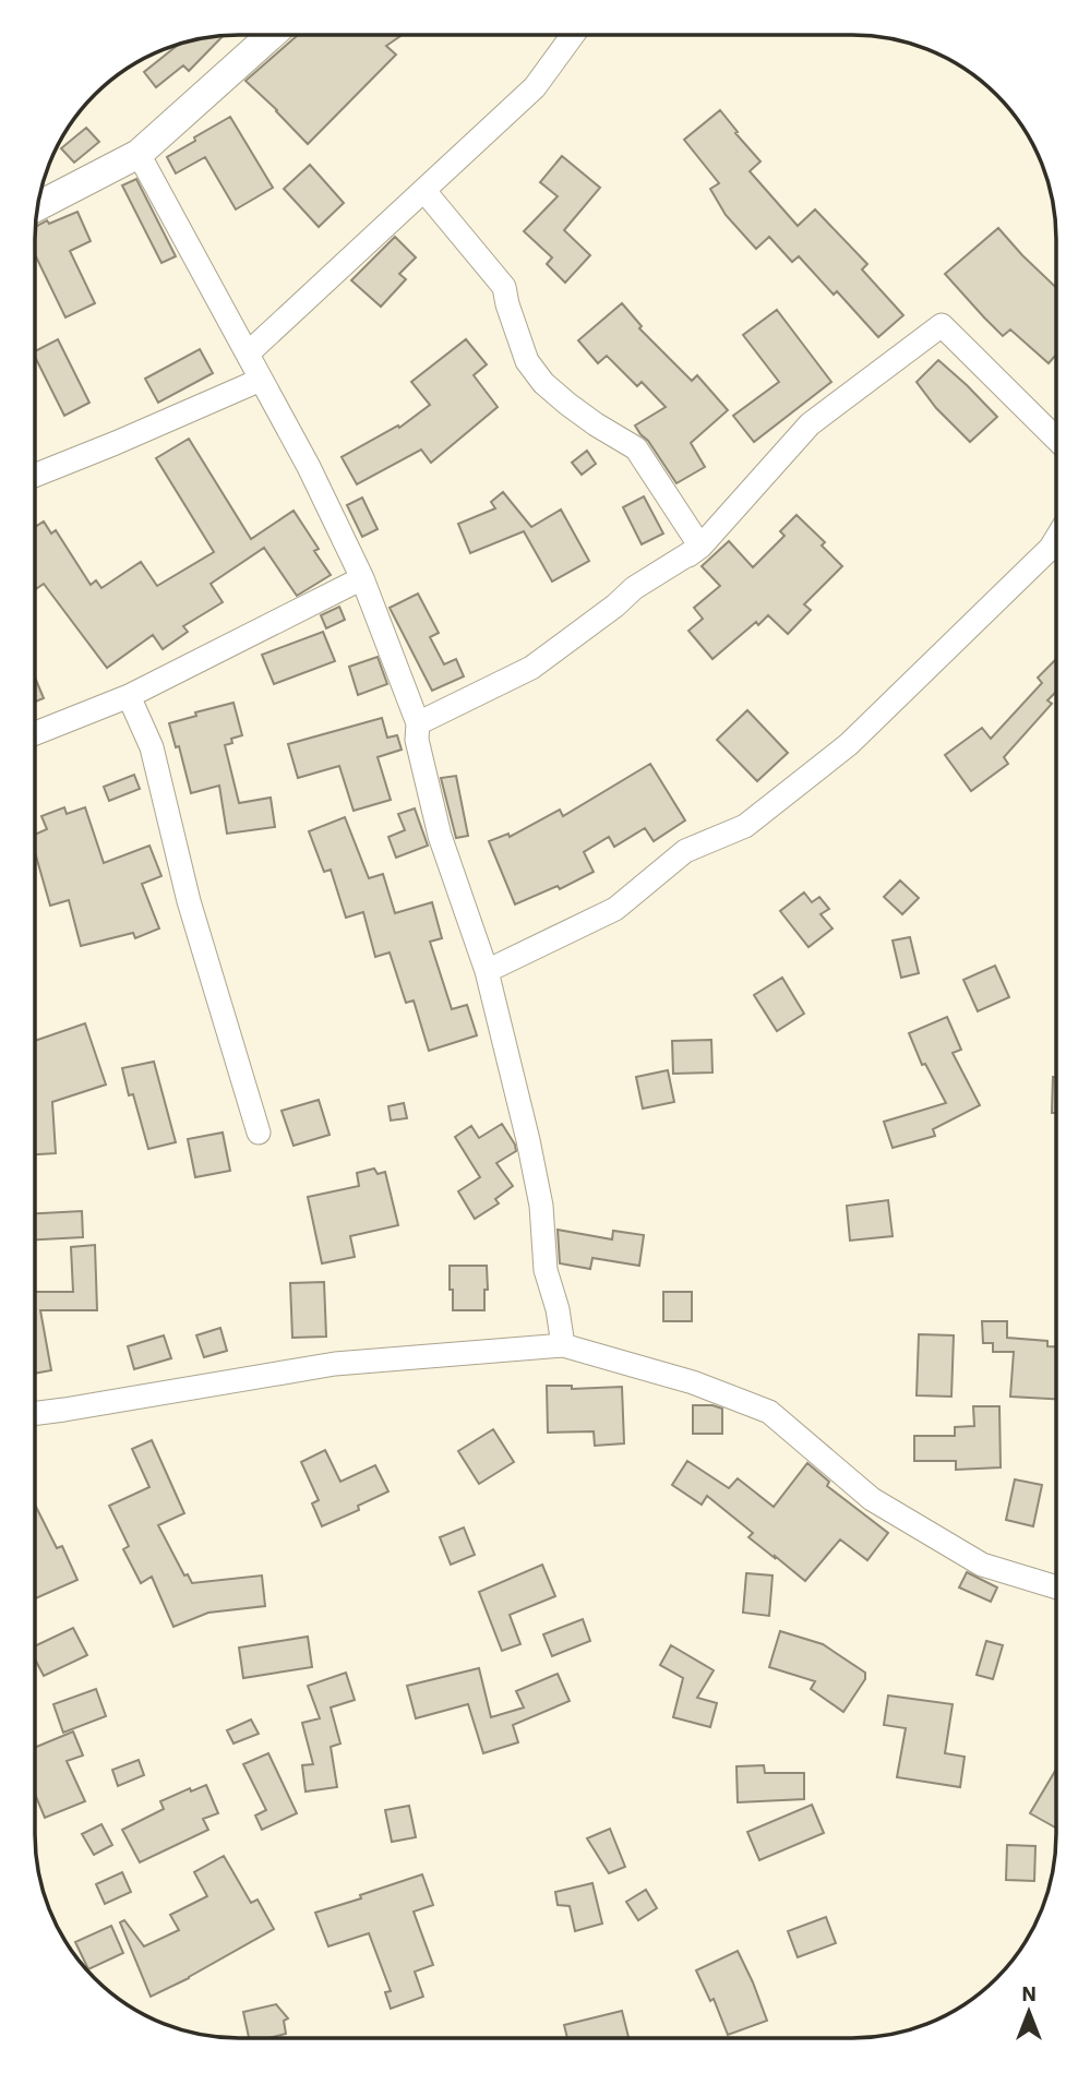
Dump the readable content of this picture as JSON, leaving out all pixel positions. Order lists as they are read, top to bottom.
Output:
{
  "north": "top"
}
